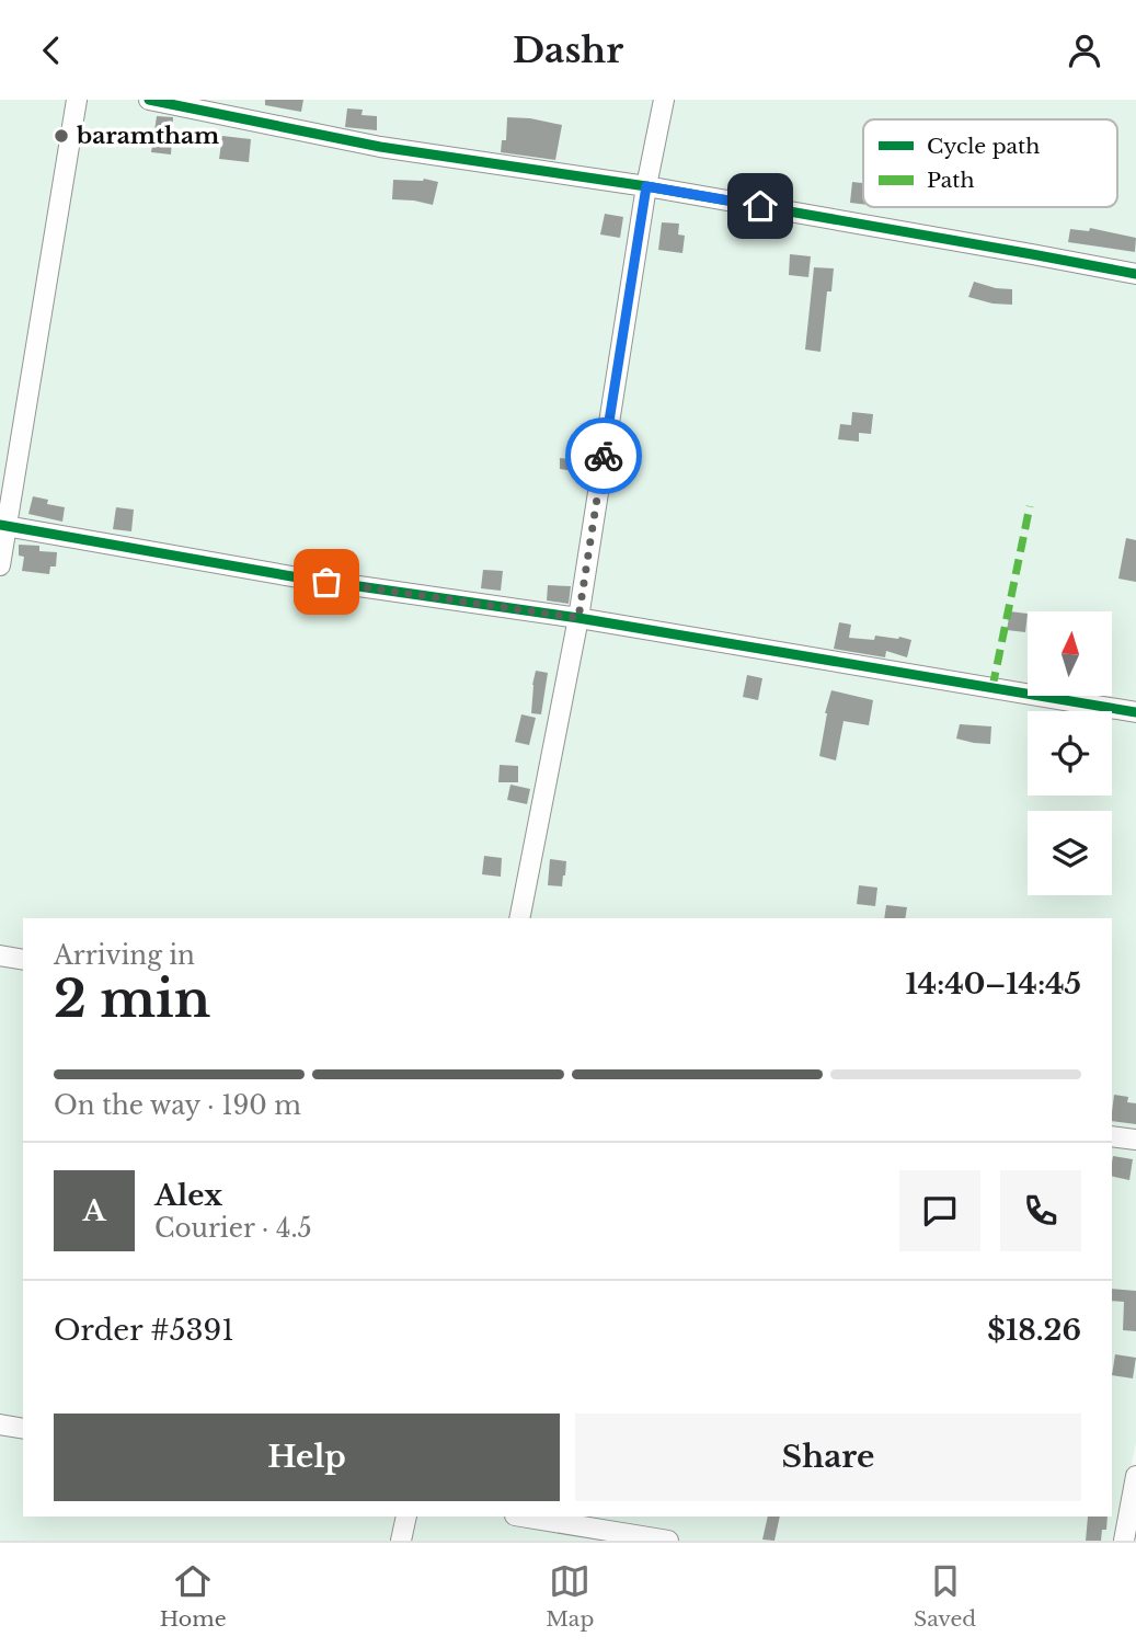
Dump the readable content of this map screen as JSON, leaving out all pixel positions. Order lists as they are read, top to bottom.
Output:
{
  "places": ["baramtham"],
  "legend": ["Cycle path", "Path"],
  "north": "top",
  "page": {
    "header": "Dashr",
    "heading": ["2 min", "Arriving in", "14:40–14:45"],
    "panel": [
      "Alex",
      "Courier · 4.5",
      "Order #5391",
      "$18.26"
    ],
    "bar": "On the way · 190 m",
    "round": "A",
    "buttons": ["Help", "Share"],
    "tabs": ["Home", "Map", "Saved"]
  }
}
